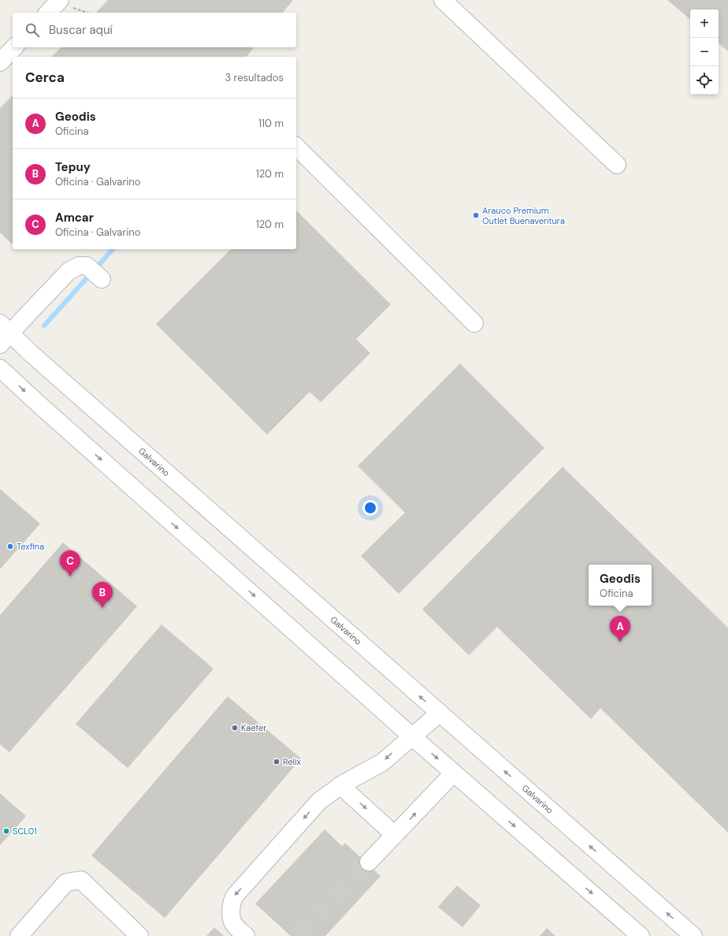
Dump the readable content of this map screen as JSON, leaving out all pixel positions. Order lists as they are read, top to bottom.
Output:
{
  "streets": {
    "street": ["Galvarino"]
  },
  "places": [
    "Arauco Premium Outlet Buenaventura",
    "Texfina",
    "Kaefer",
    "Relix",
    "SCL01"
  ],
  "page": {
    "map_buttons": ["+", "−"],
    "search": "Buscar aquí",
    "heading": ["Cerca", "3 resultados"],
    "list": [
      {
        "mark": "A",
        "name": "Geodis",
        "note": "Oficina",
        "value": "110 m"
      },
      {
        "mark": "B",
        "name": "Tepuy",
        "note": "Oficina · Galvarino",
        "value": "120 m"
      },
      {
        "mark": "C",
        "name": "Amcar",
        "note": "Oficina · Galvarino",
        "value": "120 m"
      }
    ],
    "pins": ["C", "B", "A"],
    "popup": ["Geodis", "Oficina"]
  }
}
